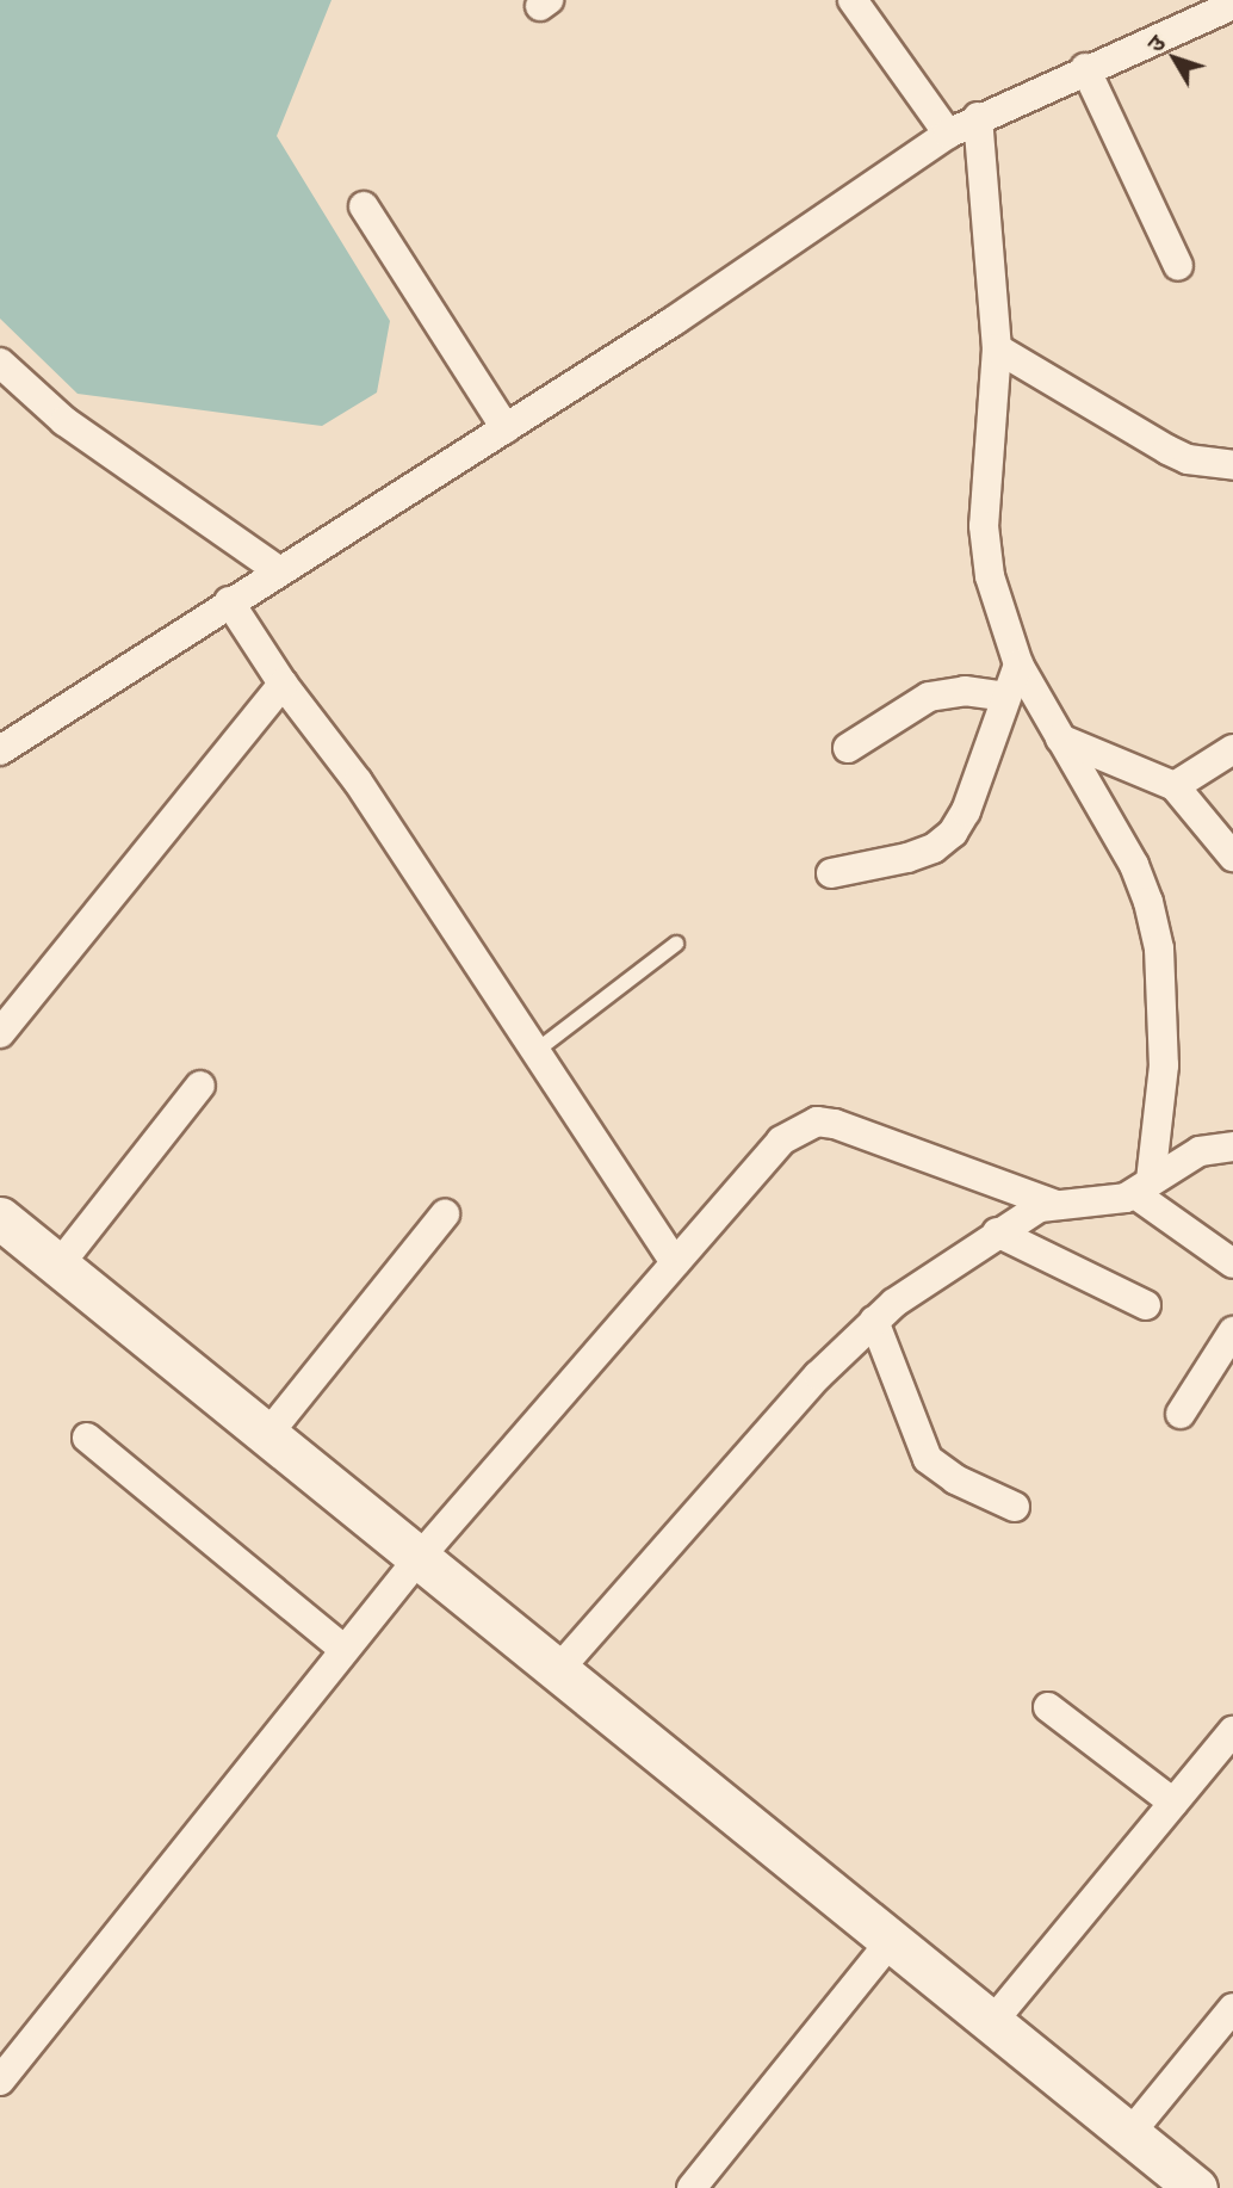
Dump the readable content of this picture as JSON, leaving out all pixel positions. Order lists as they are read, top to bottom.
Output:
{
  "north": "top left"
}
